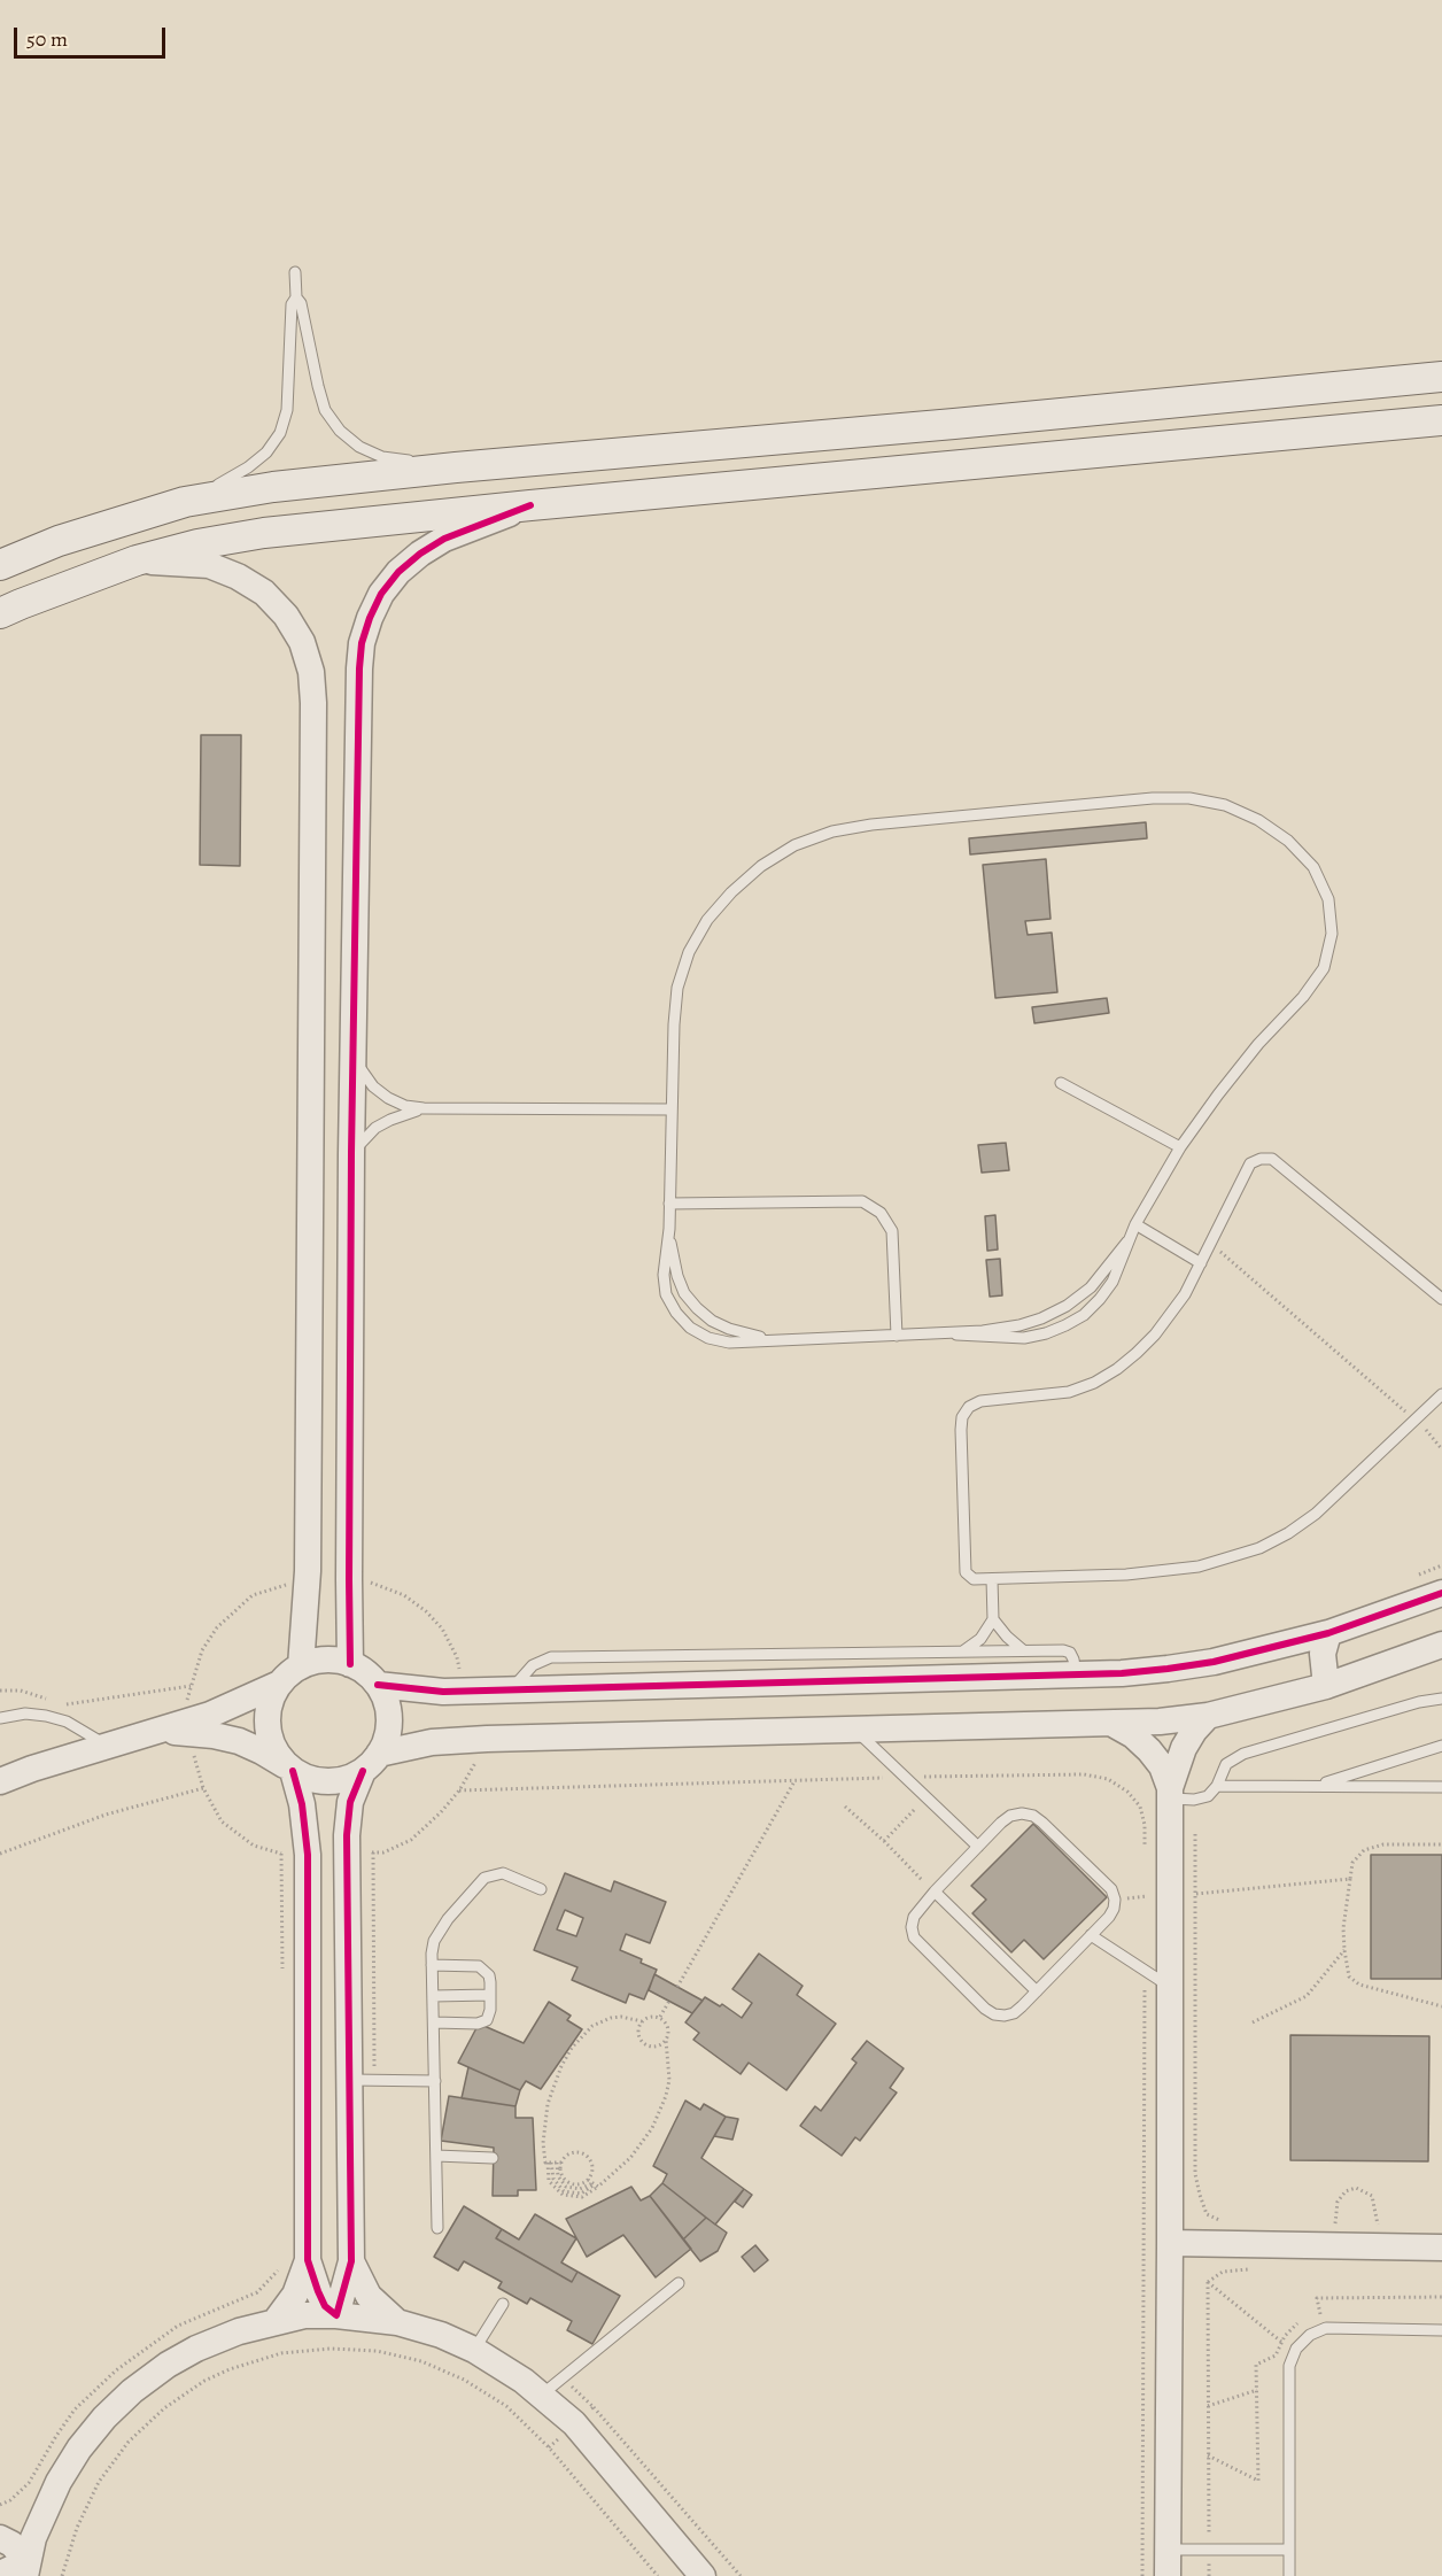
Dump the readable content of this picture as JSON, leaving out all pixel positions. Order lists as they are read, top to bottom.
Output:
{
  "scale_bar": "50 m"
}
